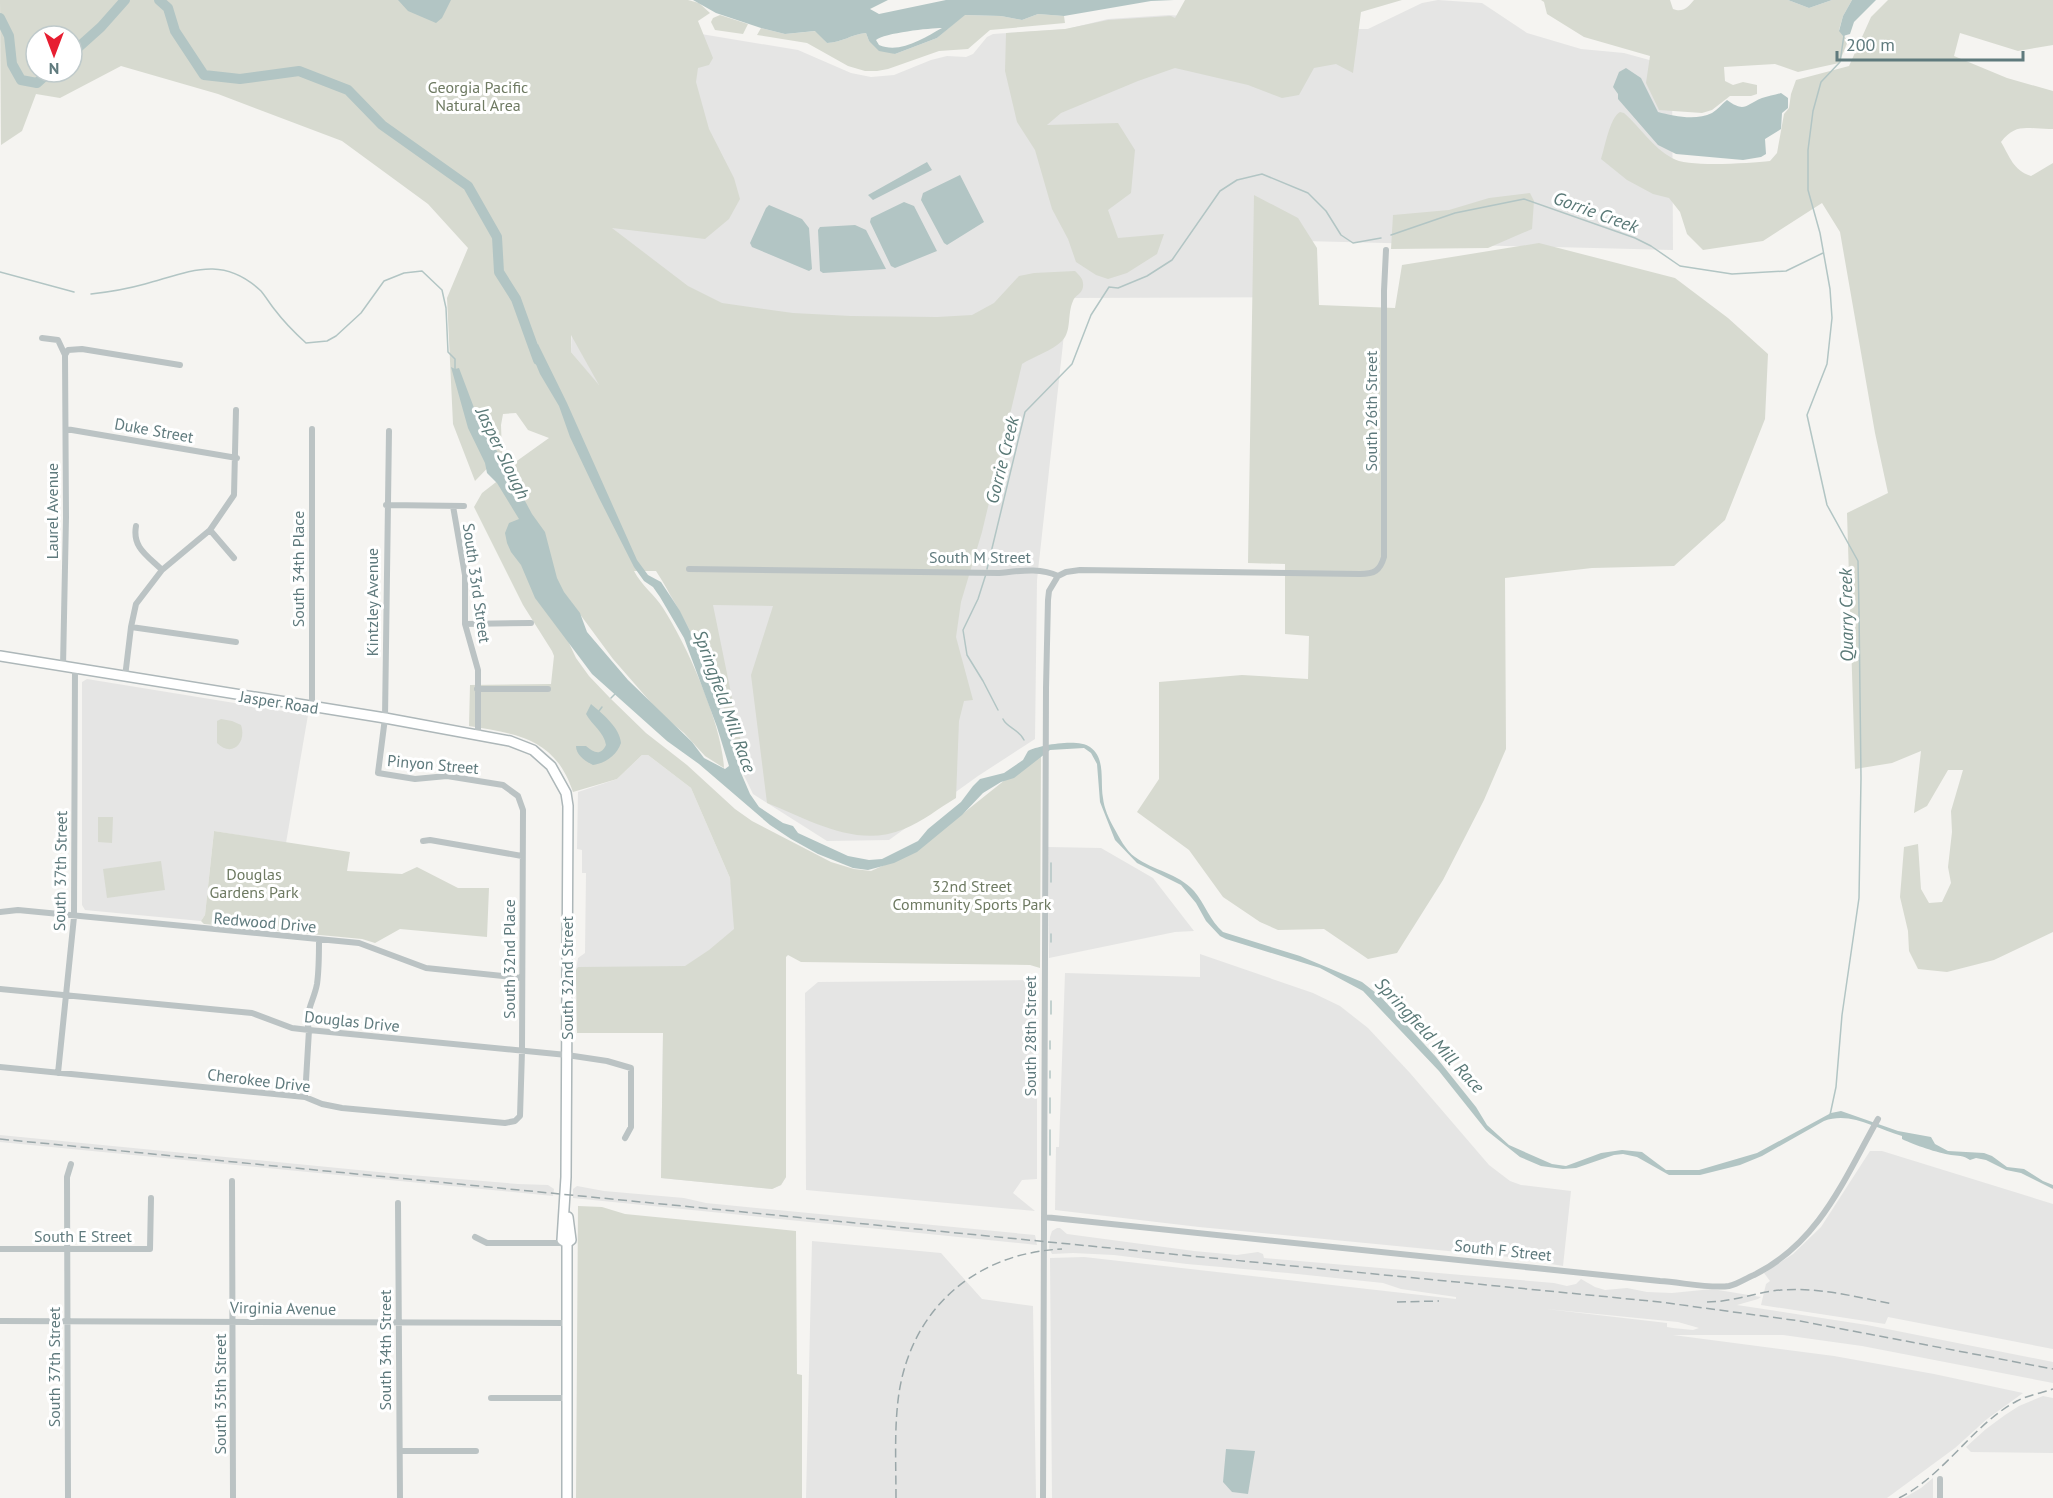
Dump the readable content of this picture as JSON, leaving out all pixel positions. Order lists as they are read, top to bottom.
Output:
{
  "streets": {
    "street": [
      "South 26th Street",
      "Duke Street",
      "Laurel Avenue",
      "South M Street",
      "South 34th Place",
      "South 33rd Street",
      "Kintzley Avenue",
      "Jasper Road",
      "Pinyon Street",
      "South 37th Street",
      "Redwood Drive",
      "South 32nd Place",
      "South 32nd Street",
      "Douglas Drive",
      "South 28th Street",
      "Cherokee Drive",
      "South E Street",
      "South F Street",
      "Virginia Avenue",
      "South 34th Street",
      "South 35th Street"
    ]
  },
  "crossings": [
    ["South 26th Street", "South M Street"],
    ["Duke Street", "Laurel Avenue"],
    ["Laurel Avenue", "Jasper Road"],
    ["South M Street", "South 28th Street"],
    ["South 34th Place", "Jasper Road"],
    ["South 33rd Street", "Jasper Road"],
    ["Kintzley Avenue", "Jasper Road"],
    ["Kintzley Avenue", "Pinyon Street"],
    ["Jasper Road", "South 37th Street"],
    ["Jasper Road", "South 32nd Street"],
    ["Pinyon Street", "South 32nd Place"],
    ["South 37th Street", "Redwood Drive"],
    ["South 37th Street", "Douglas Drive"],
    ["South 37th Street", "Cherokee Drive"],
    ["South 37th Street", "South E Street"],
    ["South 37th Street", "Virginia Avenue"],
    ["Redwood Drive", "South 32nd Place"],
    ["South 32nd Place", "Douglas Drive"],
    ["South 32nd Place", "Cherokee Drive"],
    ["South 32nd Street", "Douglas Drive"],
    ["South 32nd Street", "Virginia Avenue"],
    ["South 28th Street", "South F Street"],
    ["Virginia Avenue", "South 34th Street"],
    ["Virginia Avenue", "South 35th Street"]
  ],
  "water": [
    "Gorrie Creek",
    "Jasper Slough",
    "Quarry Creek",
    "Springfield Mill Race"
  ],
  "parks": ["Georgia Pacific Natural Area", "Douglas Gardens Park", "32nd Street Community Sports Park"],
  "scale_bar": "200 m",
  "north": "bottom"
}
